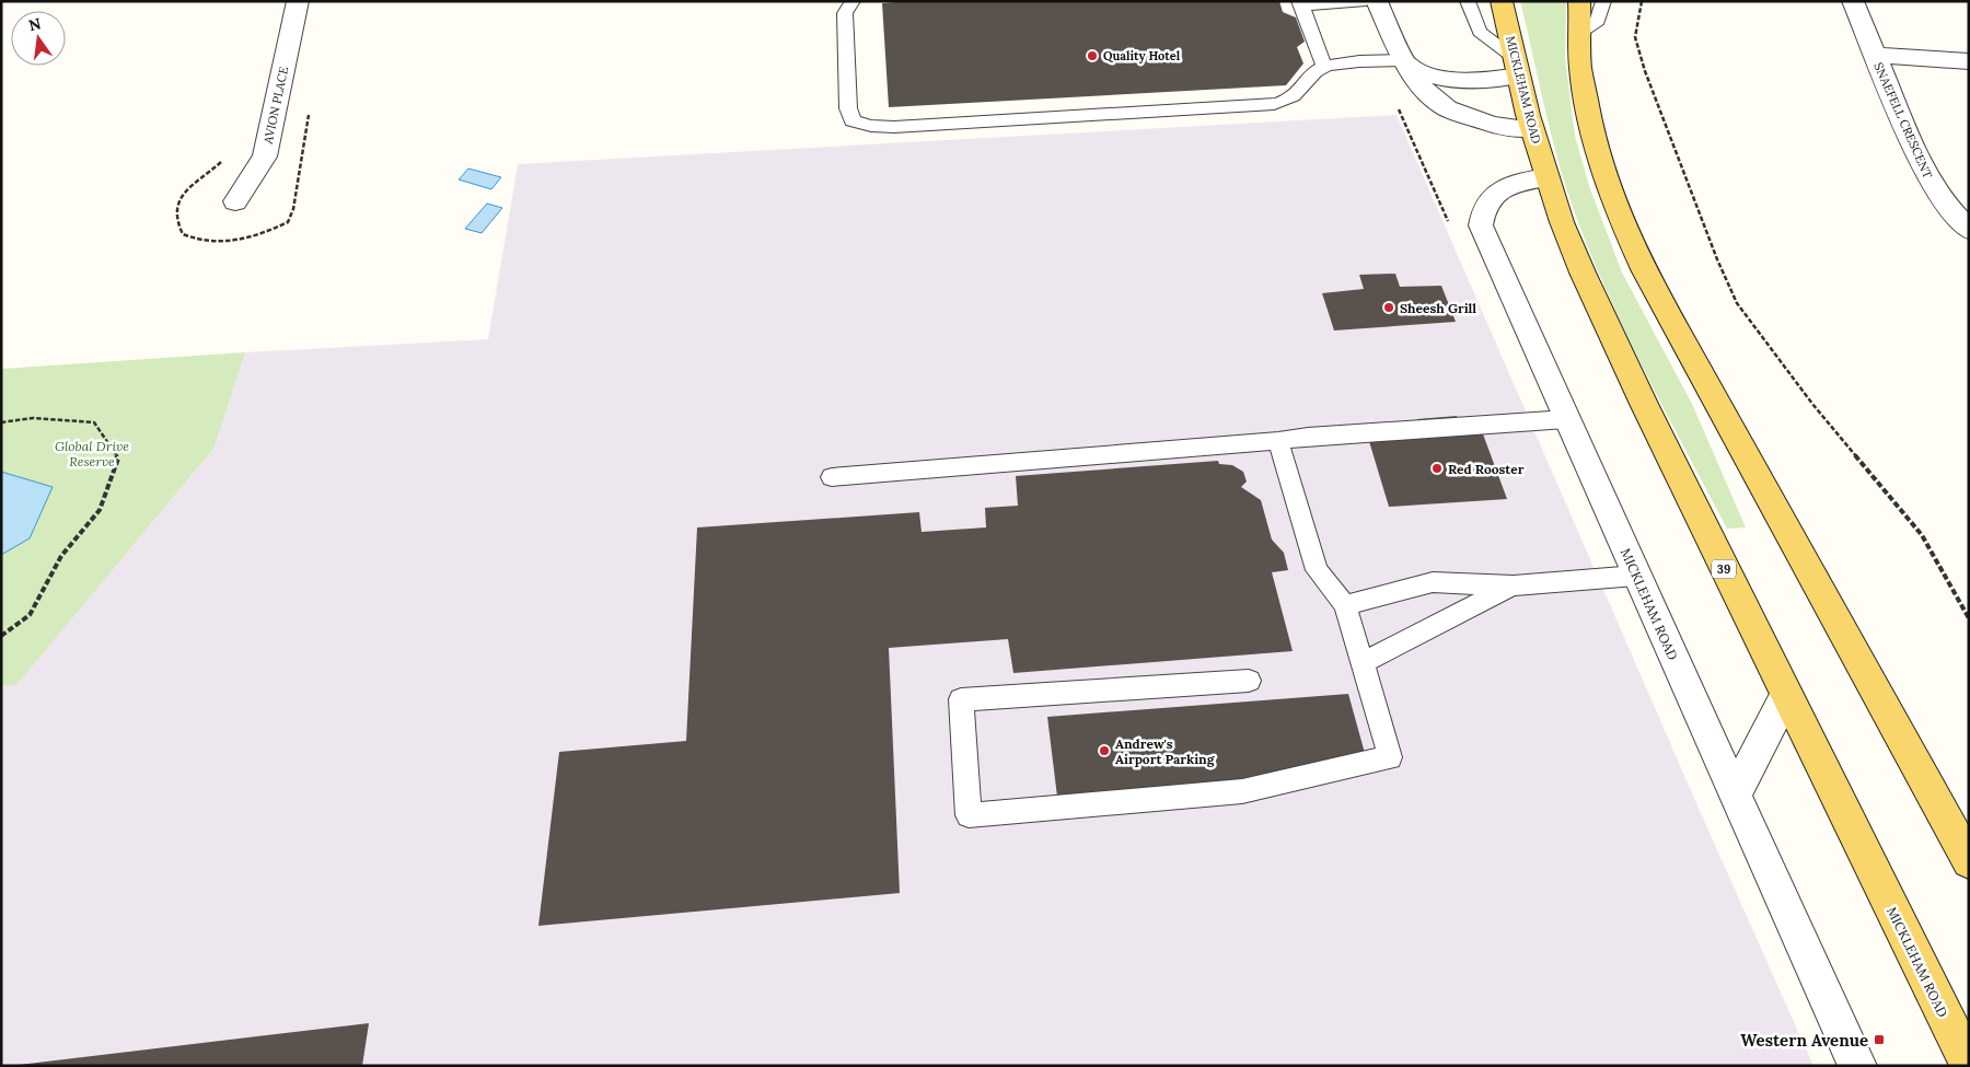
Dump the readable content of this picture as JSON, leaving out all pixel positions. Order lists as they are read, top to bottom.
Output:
{
  "streets": {
    "main road": ["MICKLEHAM ROAD", "39"],
    "street": ["AVION PLACE", "SNAEFELL CRESCENT"]
  },
  "parks": ["Global Drive Reserve"],
  "places": {
    "other": [
      "Quality Hotel",
      "Sheesh Grill",
      "Red Rooster",
      "Andrew's Airport Parking"
    ],
    "transit": ["Western Avenue"]
  },
  "north": "top"
}
